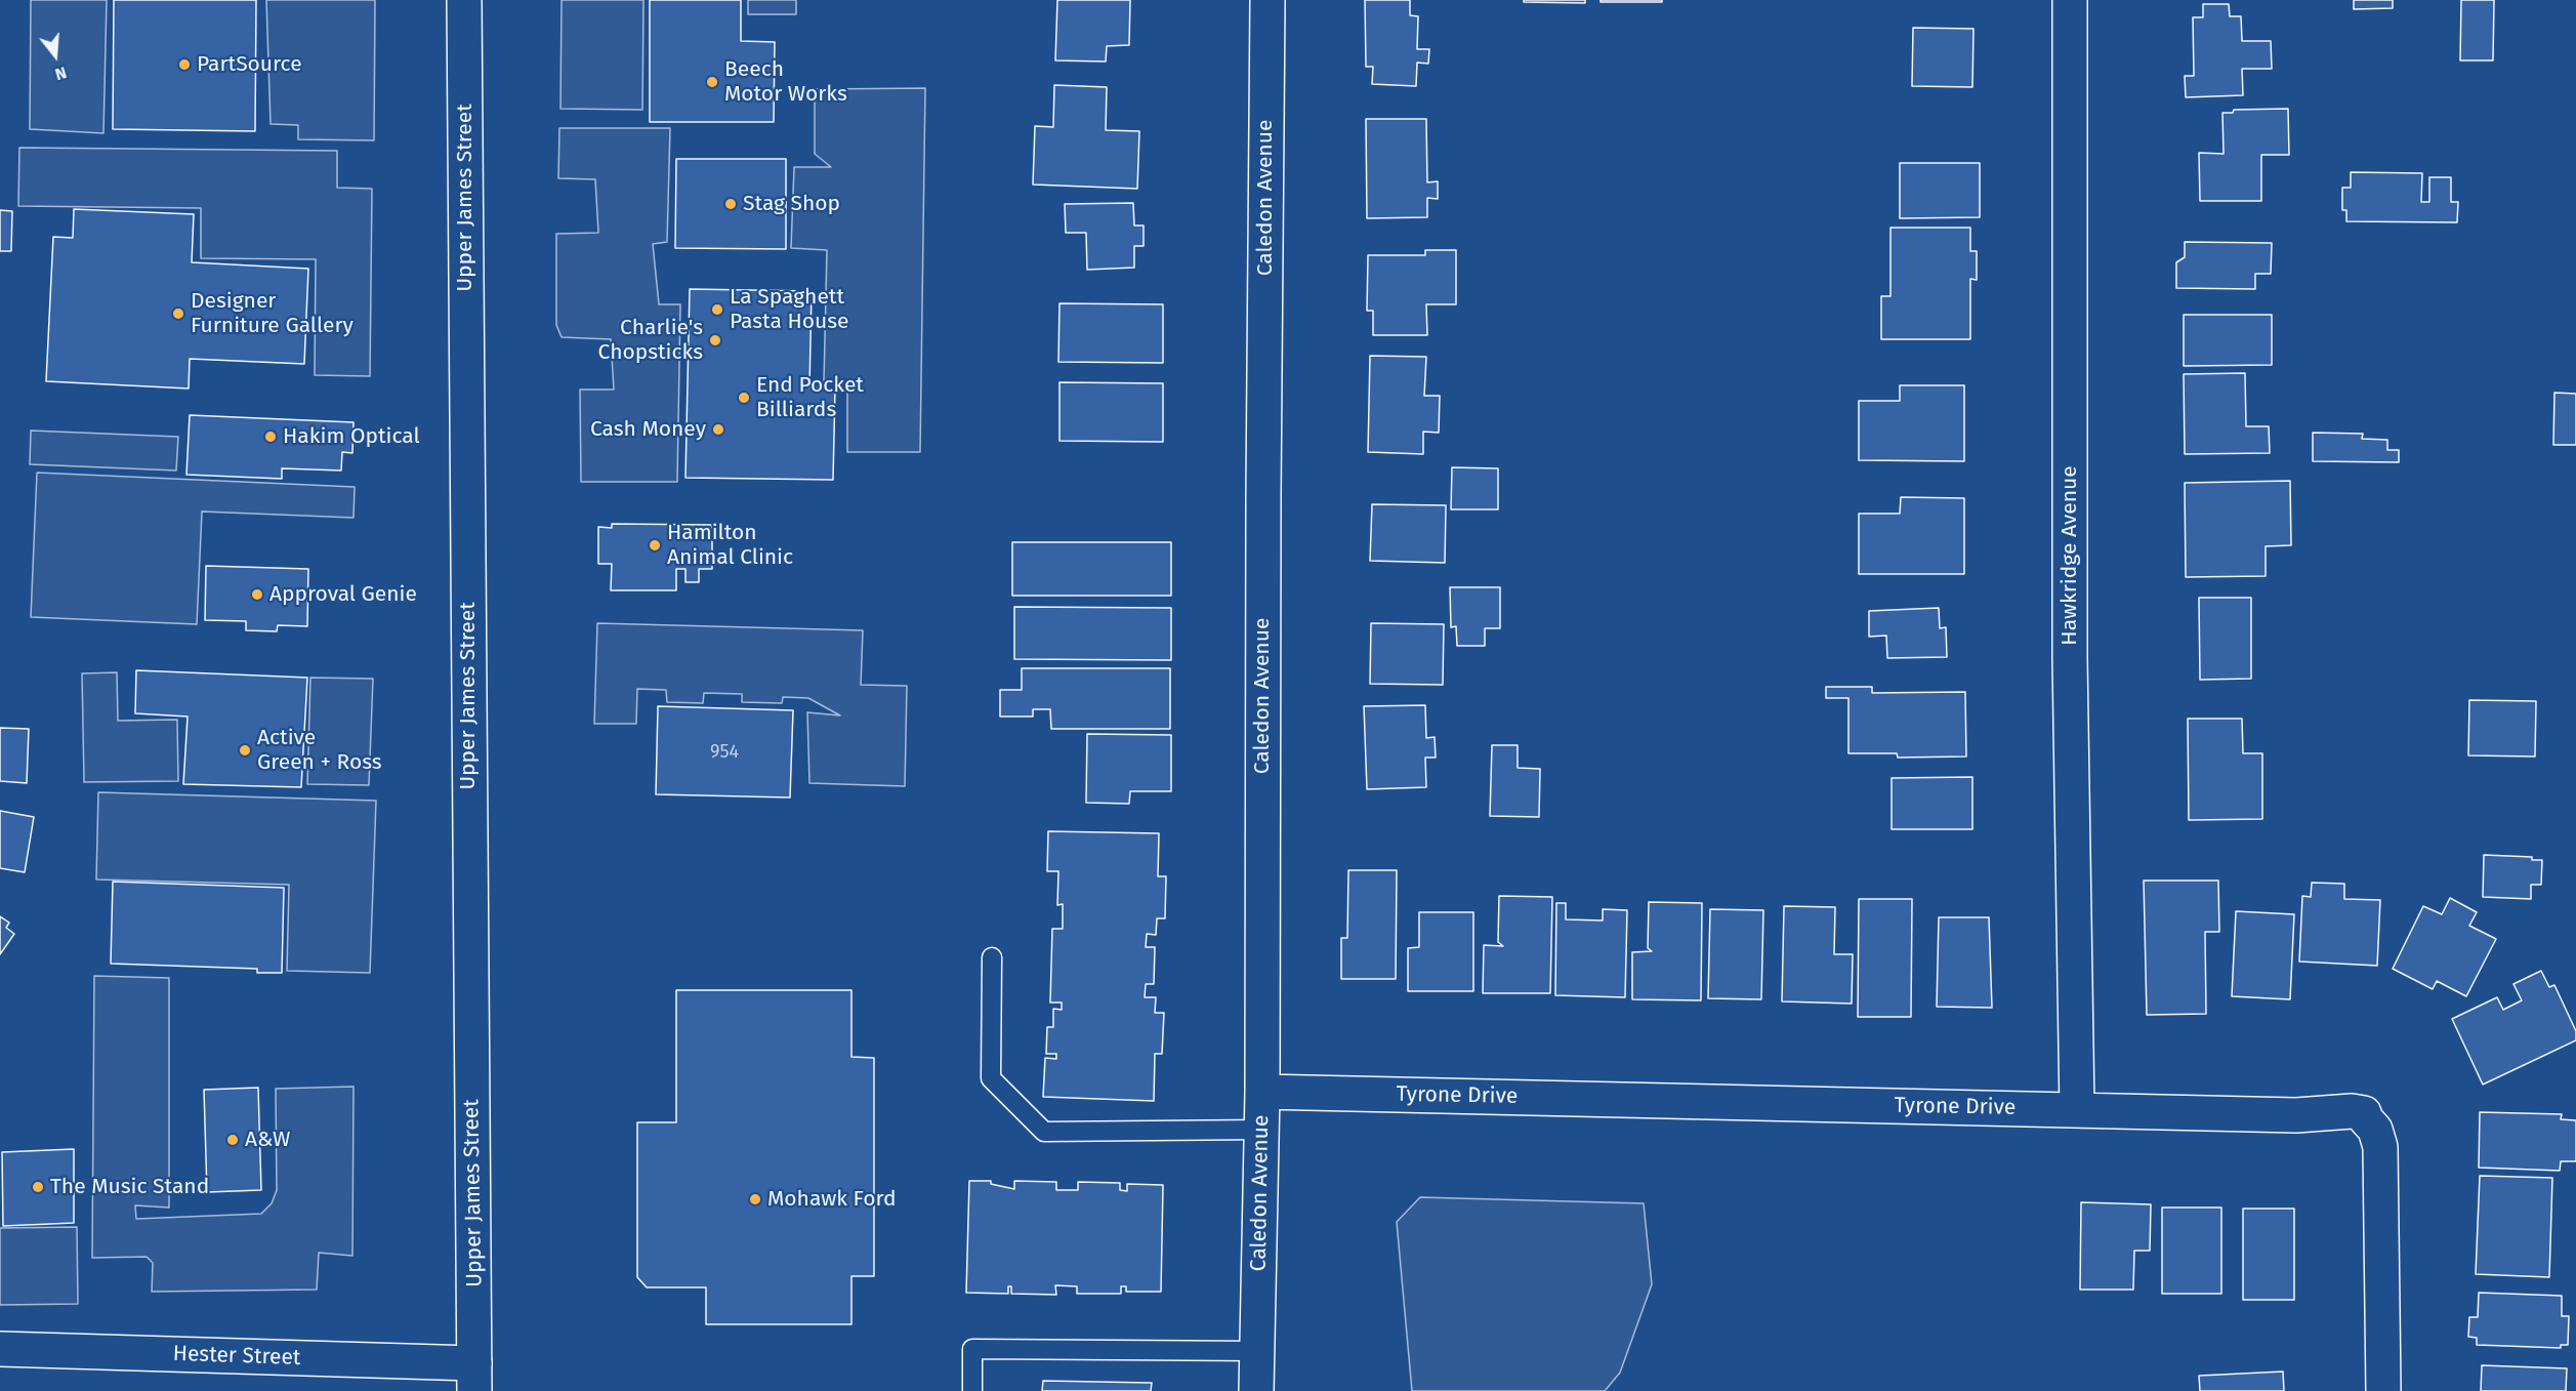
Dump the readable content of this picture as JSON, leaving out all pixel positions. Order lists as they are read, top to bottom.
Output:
{
  "streets": {
    "street": [
      "Upper James Street",
      "Caledon Avenue",
      "Hawkridge Avenue",
      "Tyrone Drive",
      "Hester Street"
    ]
  },
  "crossings": [
    ["Upper James Street", "Hester Street"],
    ["Caledon Avenue", "Tyrone Drive"],
    ["Hawkridge Avenue", "Tyrone Drive"]
  ],
  "places": [
    "PartSource",
    "Beech Motor Works",
    "Stag Shop",
    "La Spaghett Pasta House",
    "Designer Furniture Gallery",
    "Charlie's Chopsticks",
    "End Pocket Billiards",
    "Cash Money",
    "Hakim Optical",
    "Hamilton Animal Clinic",
    "Approval Genie",
    "Active Green + Ross",
    "A&W",
    "The Music Stand",
    "Mohawk Ford"
  ],
  "house_numbers": ["954"],
  "north": "bottom"
}
